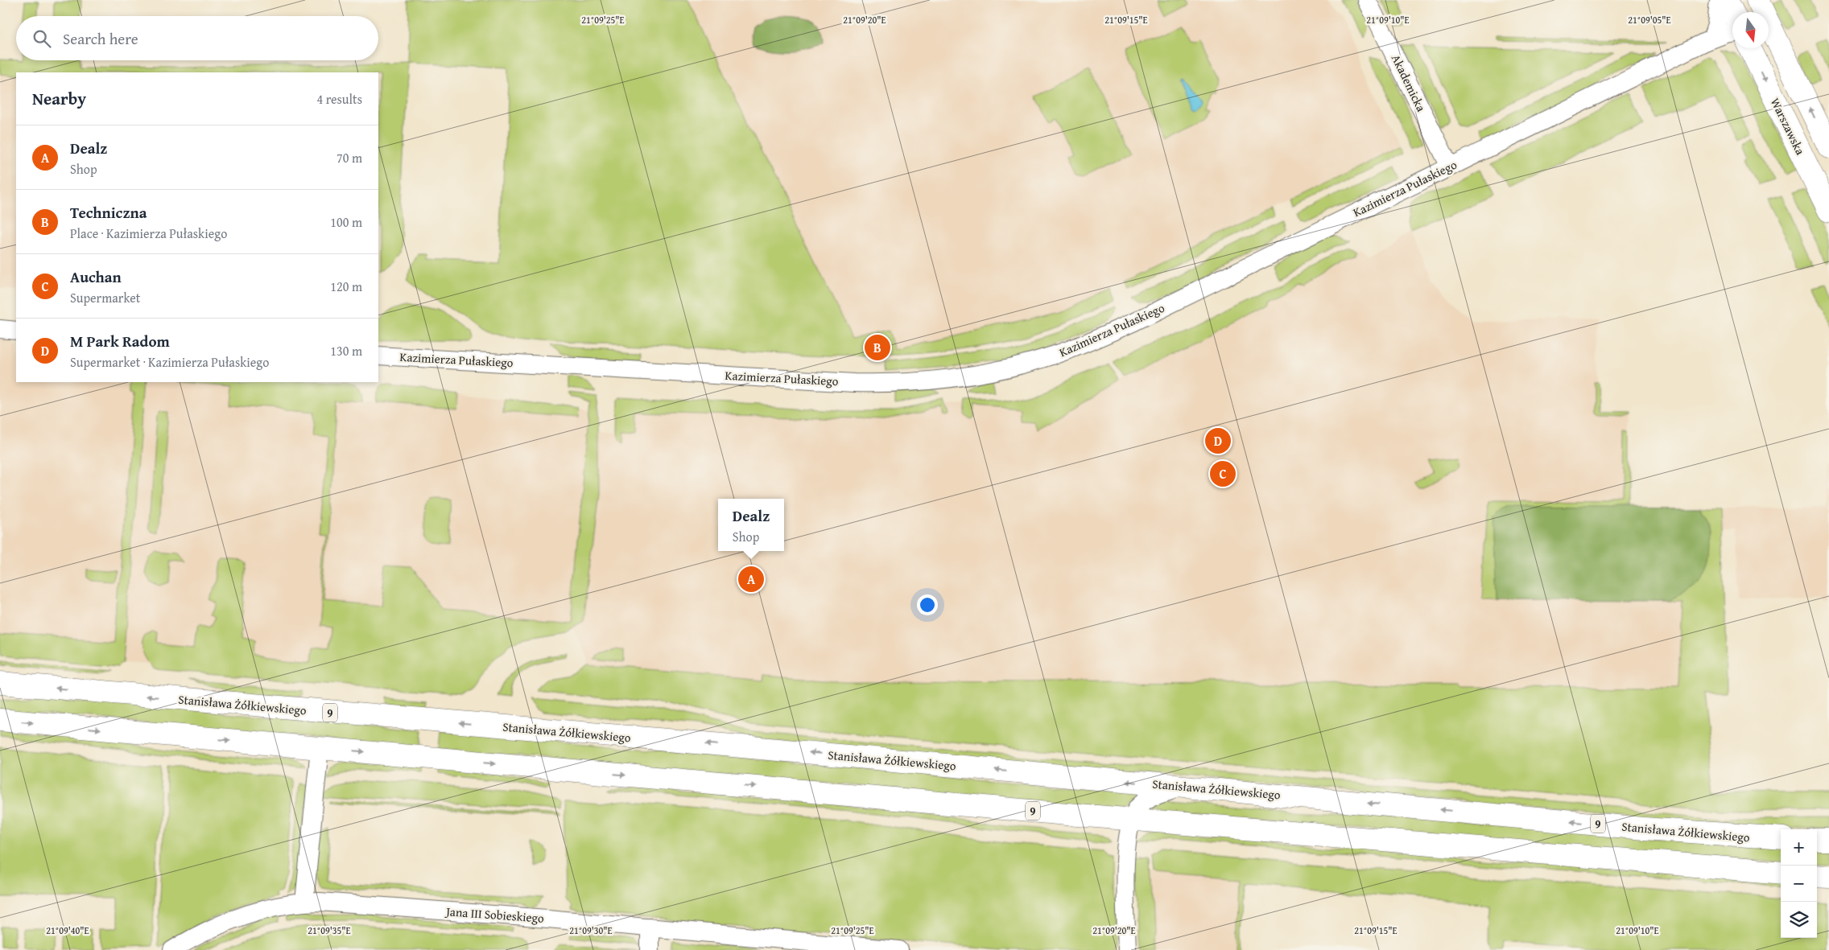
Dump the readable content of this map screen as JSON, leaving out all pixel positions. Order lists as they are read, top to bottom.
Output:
{
  "streets": {
    "main road": ["Warszawska", "Stanisława Żółkiewskiego", "9"],
    "street": ["Akademicka", "Kazimierza Pułaskiego", "Jana III Sobieskiego"]
  },
  "crossings": [
    ["Akademicka", "Kazimierza Pułaskiego"]
  ],
  "north": "bottom",
  "page": {
    "search": "Search here",
    "heading": ["Nearby", "4 results"],
    "list": [
      {
        "mark": "A",
        "name": "Dealz",
        "note": "Shop",
        "value": "70 m"
      },
      {
        "mark": "B",
        "name": "Techniczna",
        "note": "Place · Kazimierza Pułaskiego",
        "value": "100 m"
      },
      {
        "mark": "C",
        "name": "Auchan",
        "note": "Supermarket",
        "value": "120 m"
      },
      {
        "mark": "D",
        "name": "M Park Radom",
        "note": "Supermarket · Kazimierza Pułaskiego",
        "value": "130 m"
      }
    ],
    "pins": [
      "B",
      "D",
      "C",
      "A"
    ],
    "popup": ["Dealz", "Shop"],
    "map_buttons": ["+", "−"]
  },
  "coordinates": [
    "21°09'25\"E",
    "21°09'20\"E",
    "21°09'15\"E",
    "21°09'10\"E",
    "21°09'05\"E",
    "21°09'40\"E",
    "21°09'35\"E",
    "21°09'30\"E"
  ]
}
